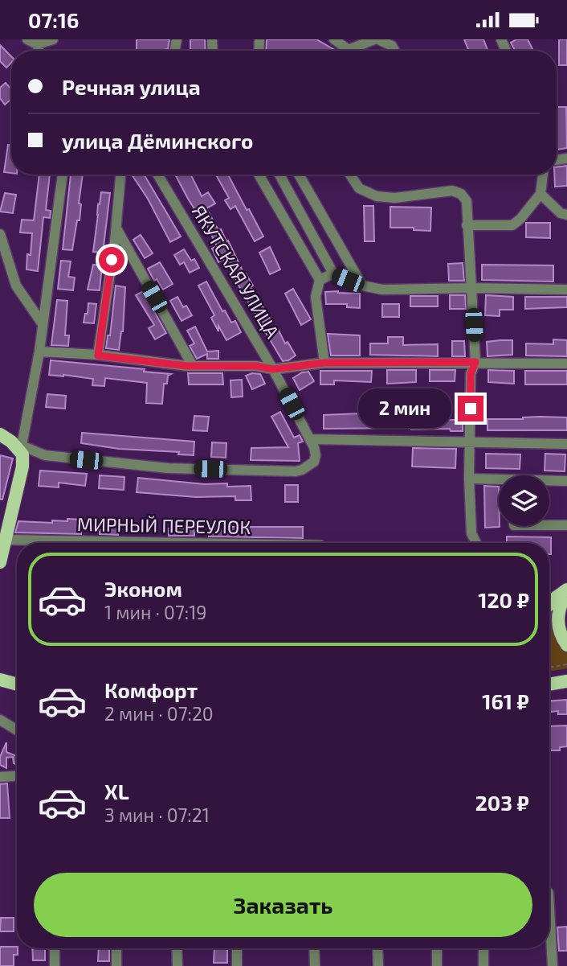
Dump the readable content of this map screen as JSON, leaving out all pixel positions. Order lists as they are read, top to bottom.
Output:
{
  "streets": {
    "street": ["ЯКУТСКАЯ УЛИЦА", "МИРНЫЙ ПЕРЕУЛОК"]
  },
  "page": {
    "status": "07:16",
    "banner": ["Речная улица", "улица Дёминского"],
    "bubble": "2 мин",
    "list": [
      {
        "name": "Эконом",
        "note": "1 мин · 07:19",
        "value": "120 ₽"
      },
      {
        "name": "Комфорт",
        "note": "2 мин · 07:20",
        "value": "161 ₽"
      },
      {
        "name": "XL",
        "note": "3 мин · 07:21",
        "value": "203 ₽"
      }
    ],
    "buttons": "Заказать"
  }
}
